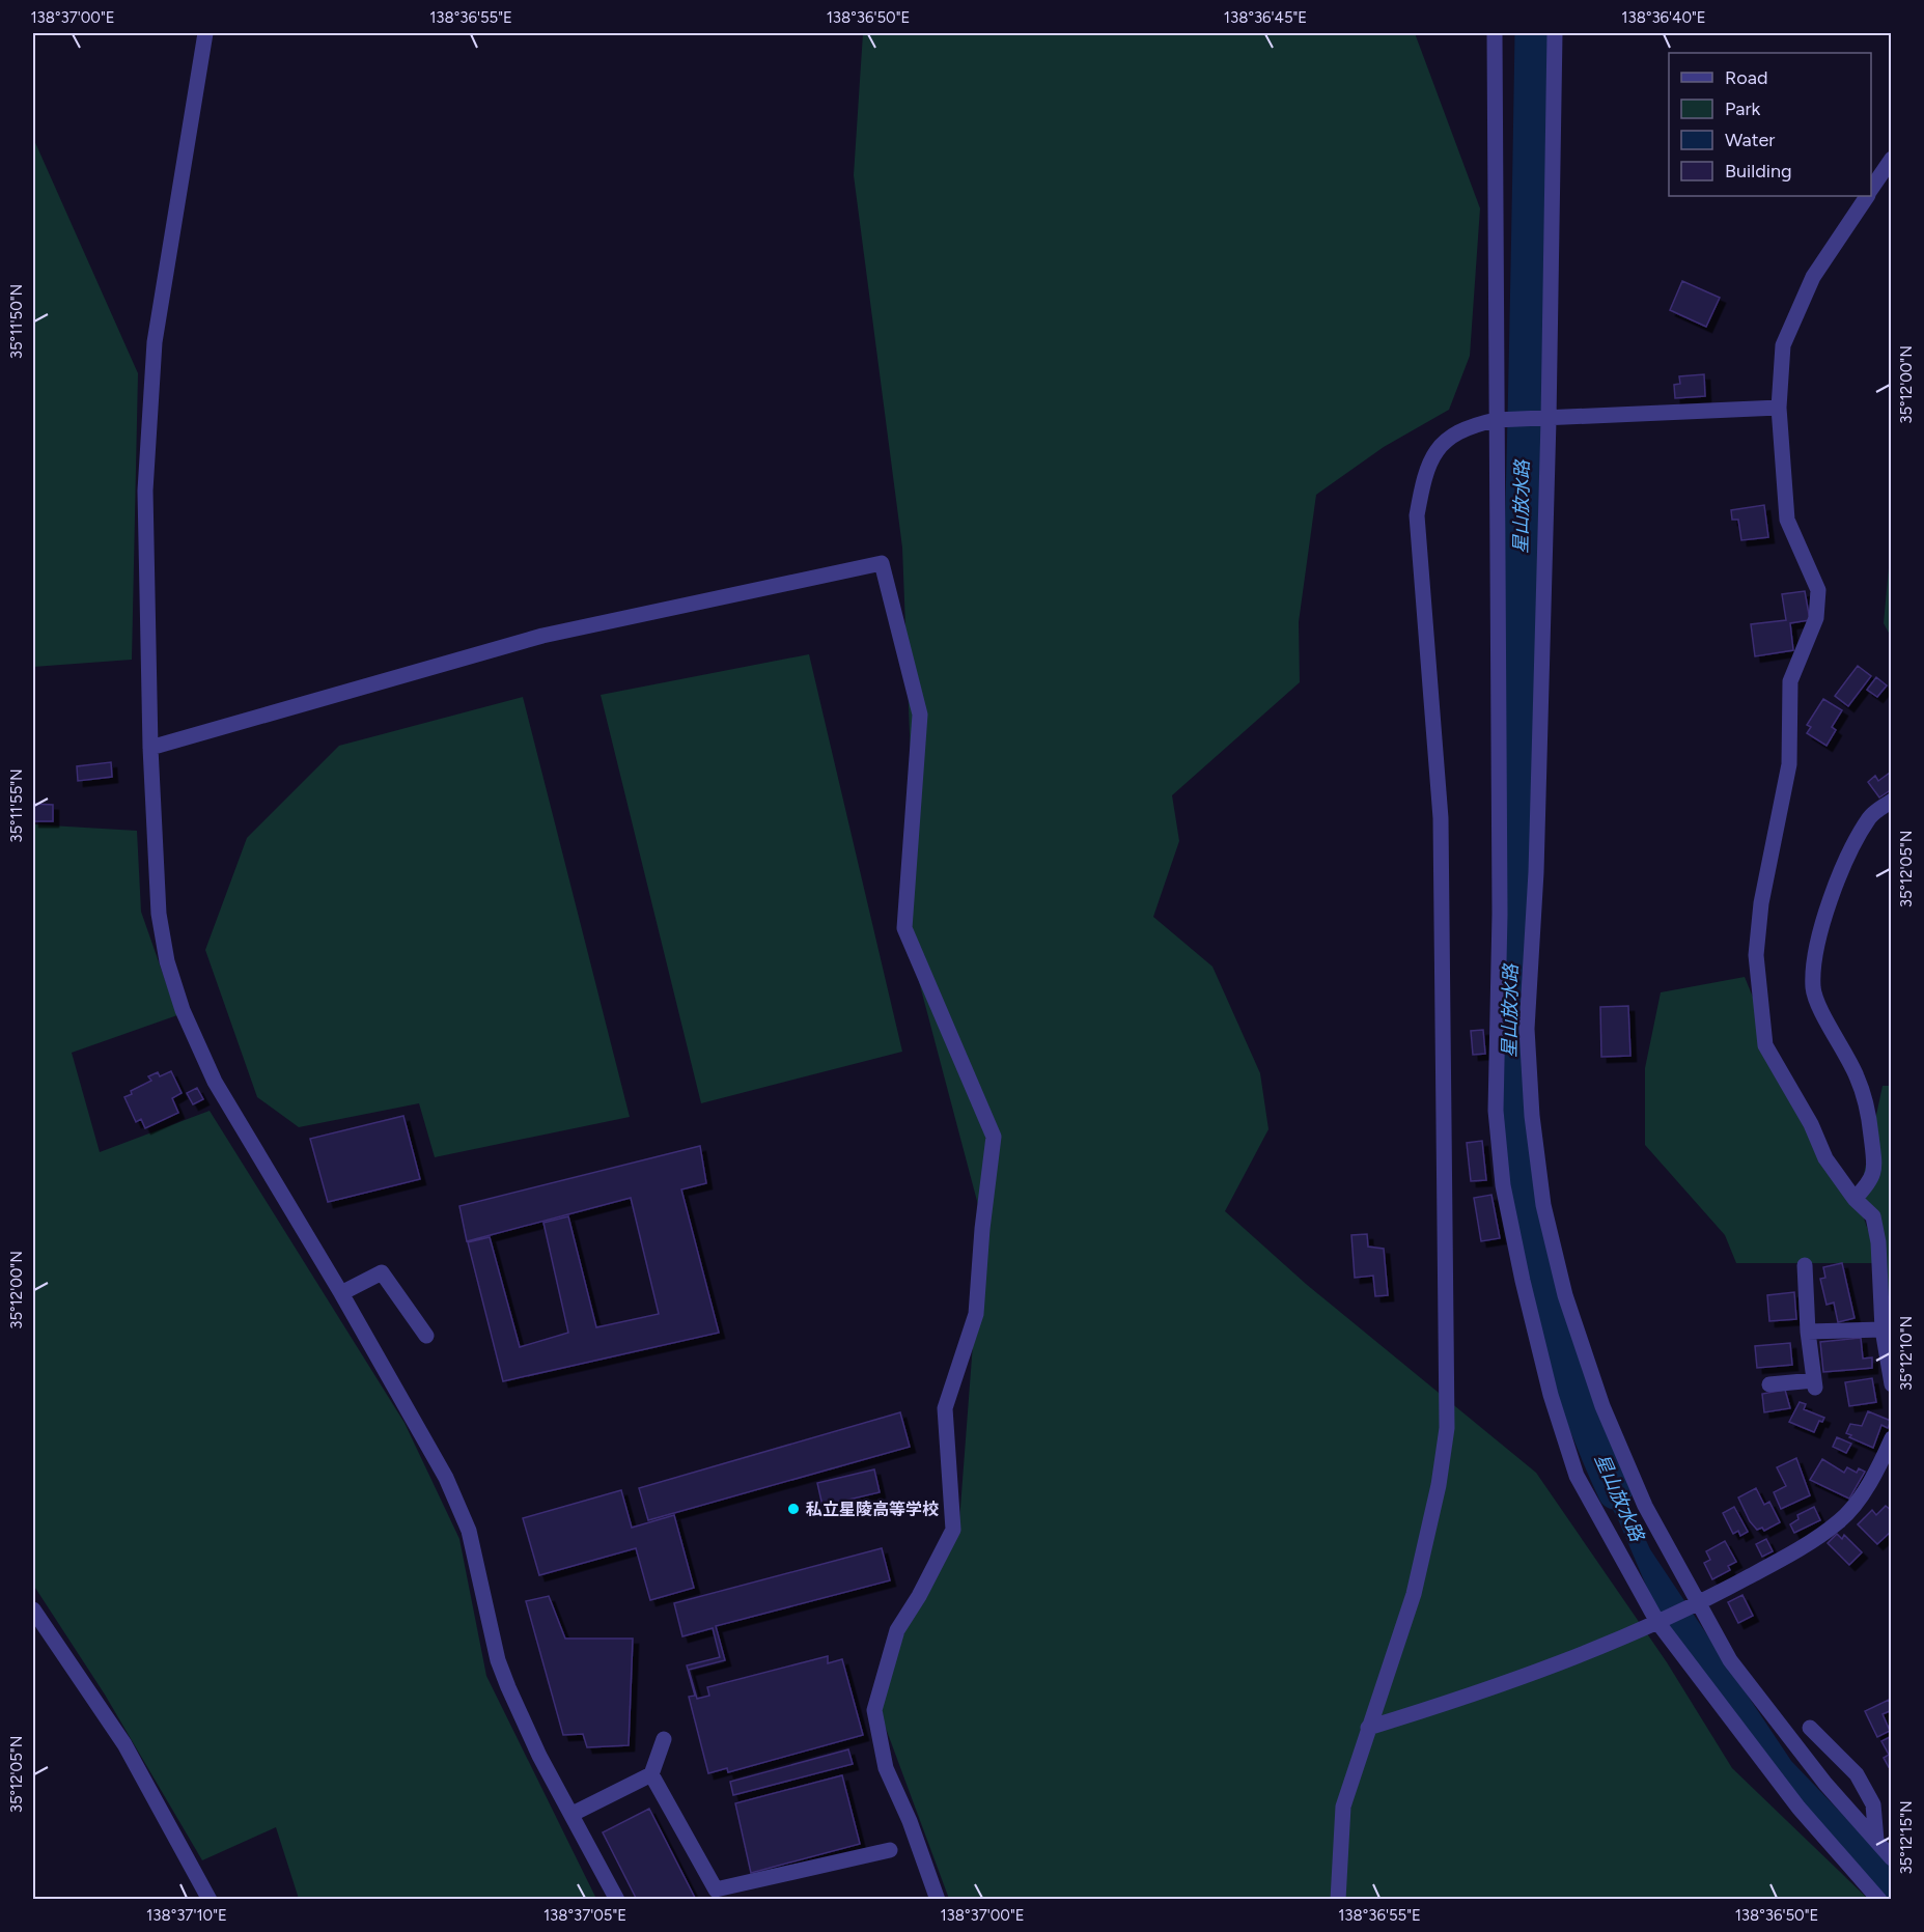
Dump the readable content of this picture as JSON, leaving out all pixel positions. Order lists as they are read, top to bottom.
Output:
{
  "water": ["星山放水路"],
  "places": ["私立星陵高等学校"],
  "legend": [
    "Road",
    "Park",
    "Water",
    "Building"
  ],
  "coordinates": [
    "138°37'00\"E",
    "138°36'55\"E",
    "138°36'50\"E",
    "138°36'45\"E",
    "138°36'40\"E",
    "35°11'50\"N",
    "35°12'00\"N",
    "35°11'55\"N",
    "35°12'05\"N",
    "35°12'10\"N",
    "35°12'15\"N",
    "138°37'10\"E",
    "138°37'05\"E"
  ]
}
